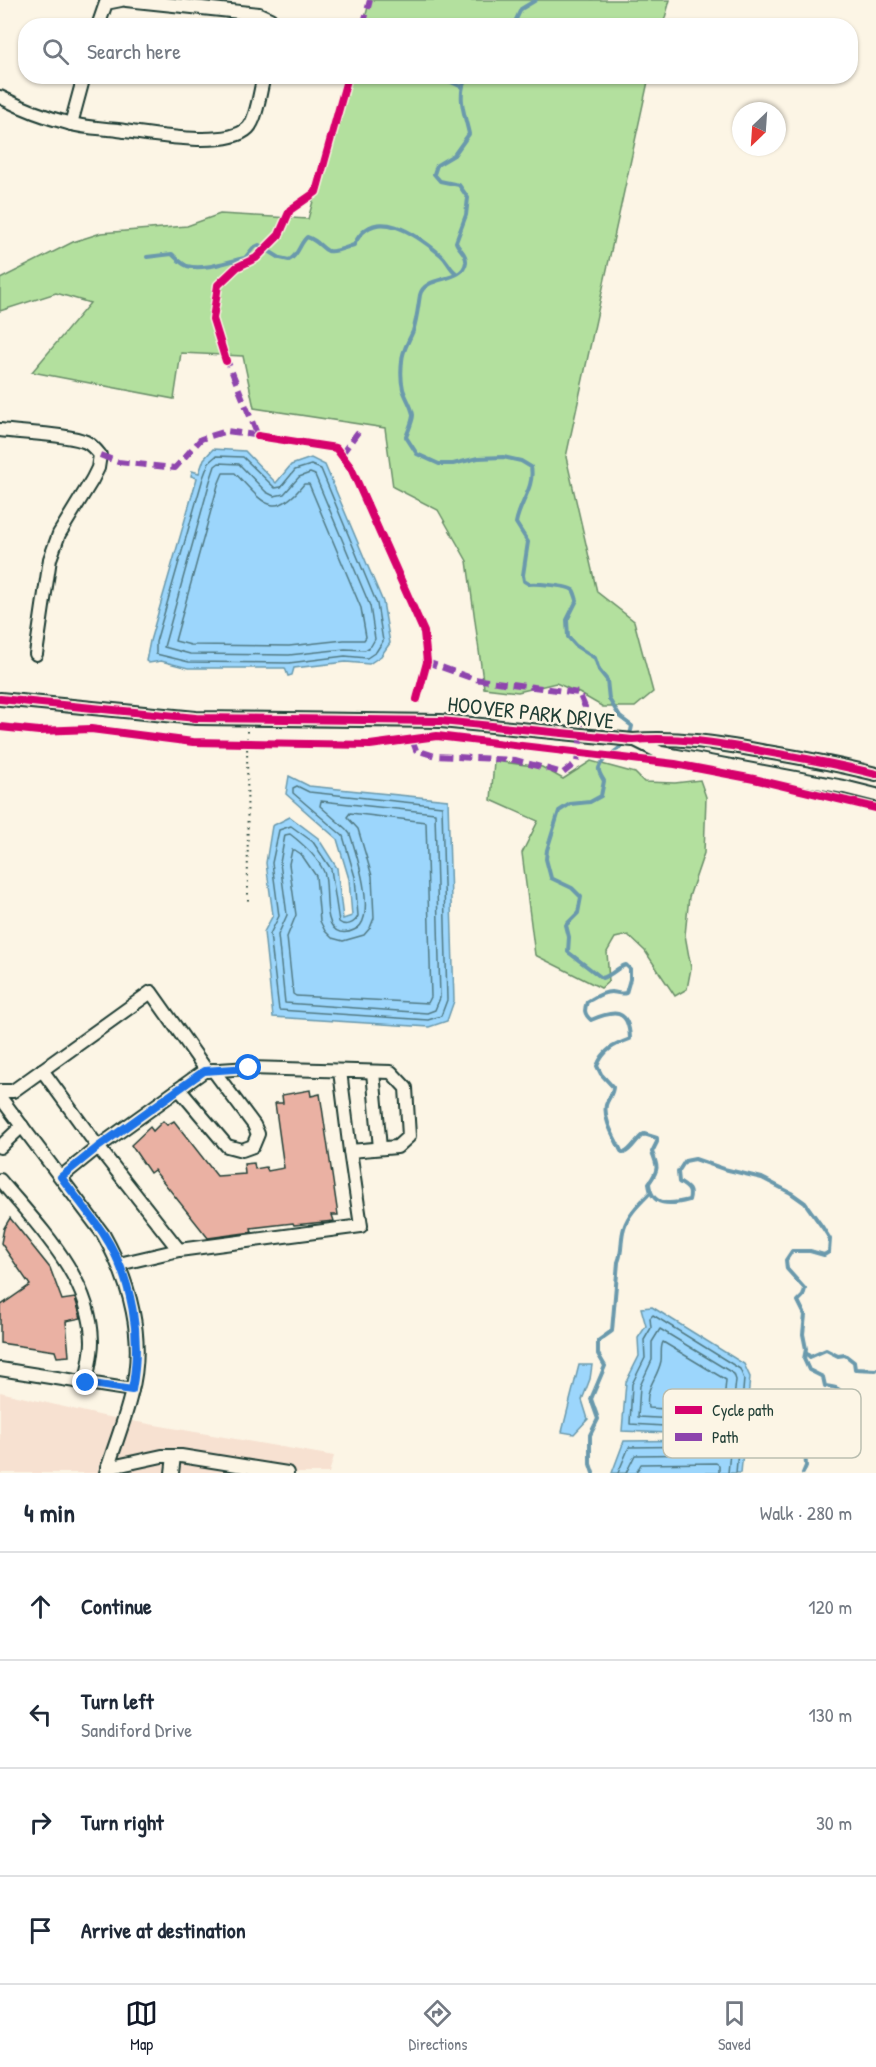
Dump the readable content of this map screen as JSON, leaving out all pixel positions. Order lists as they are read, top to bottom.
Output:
{
  "streets": {
    "street": ["HOOVER PARK DRIVE"]
  },
  "legend": ["Cycle path", "Path"],
  "north": "bottom left",
  "page": {
    "search": "Search here",
    "heading": ["4 min", "Walk · 280 m"],
    "list": [
      ["Continue", "120 m"],
      ["Turn left", "Sandiford Drive", "130 m"],
      ["Turn right", "30 m"],
      "Arrive at destination"
    ],
    "nav": ["Map", "Directions", "Saved"]
  }
}
